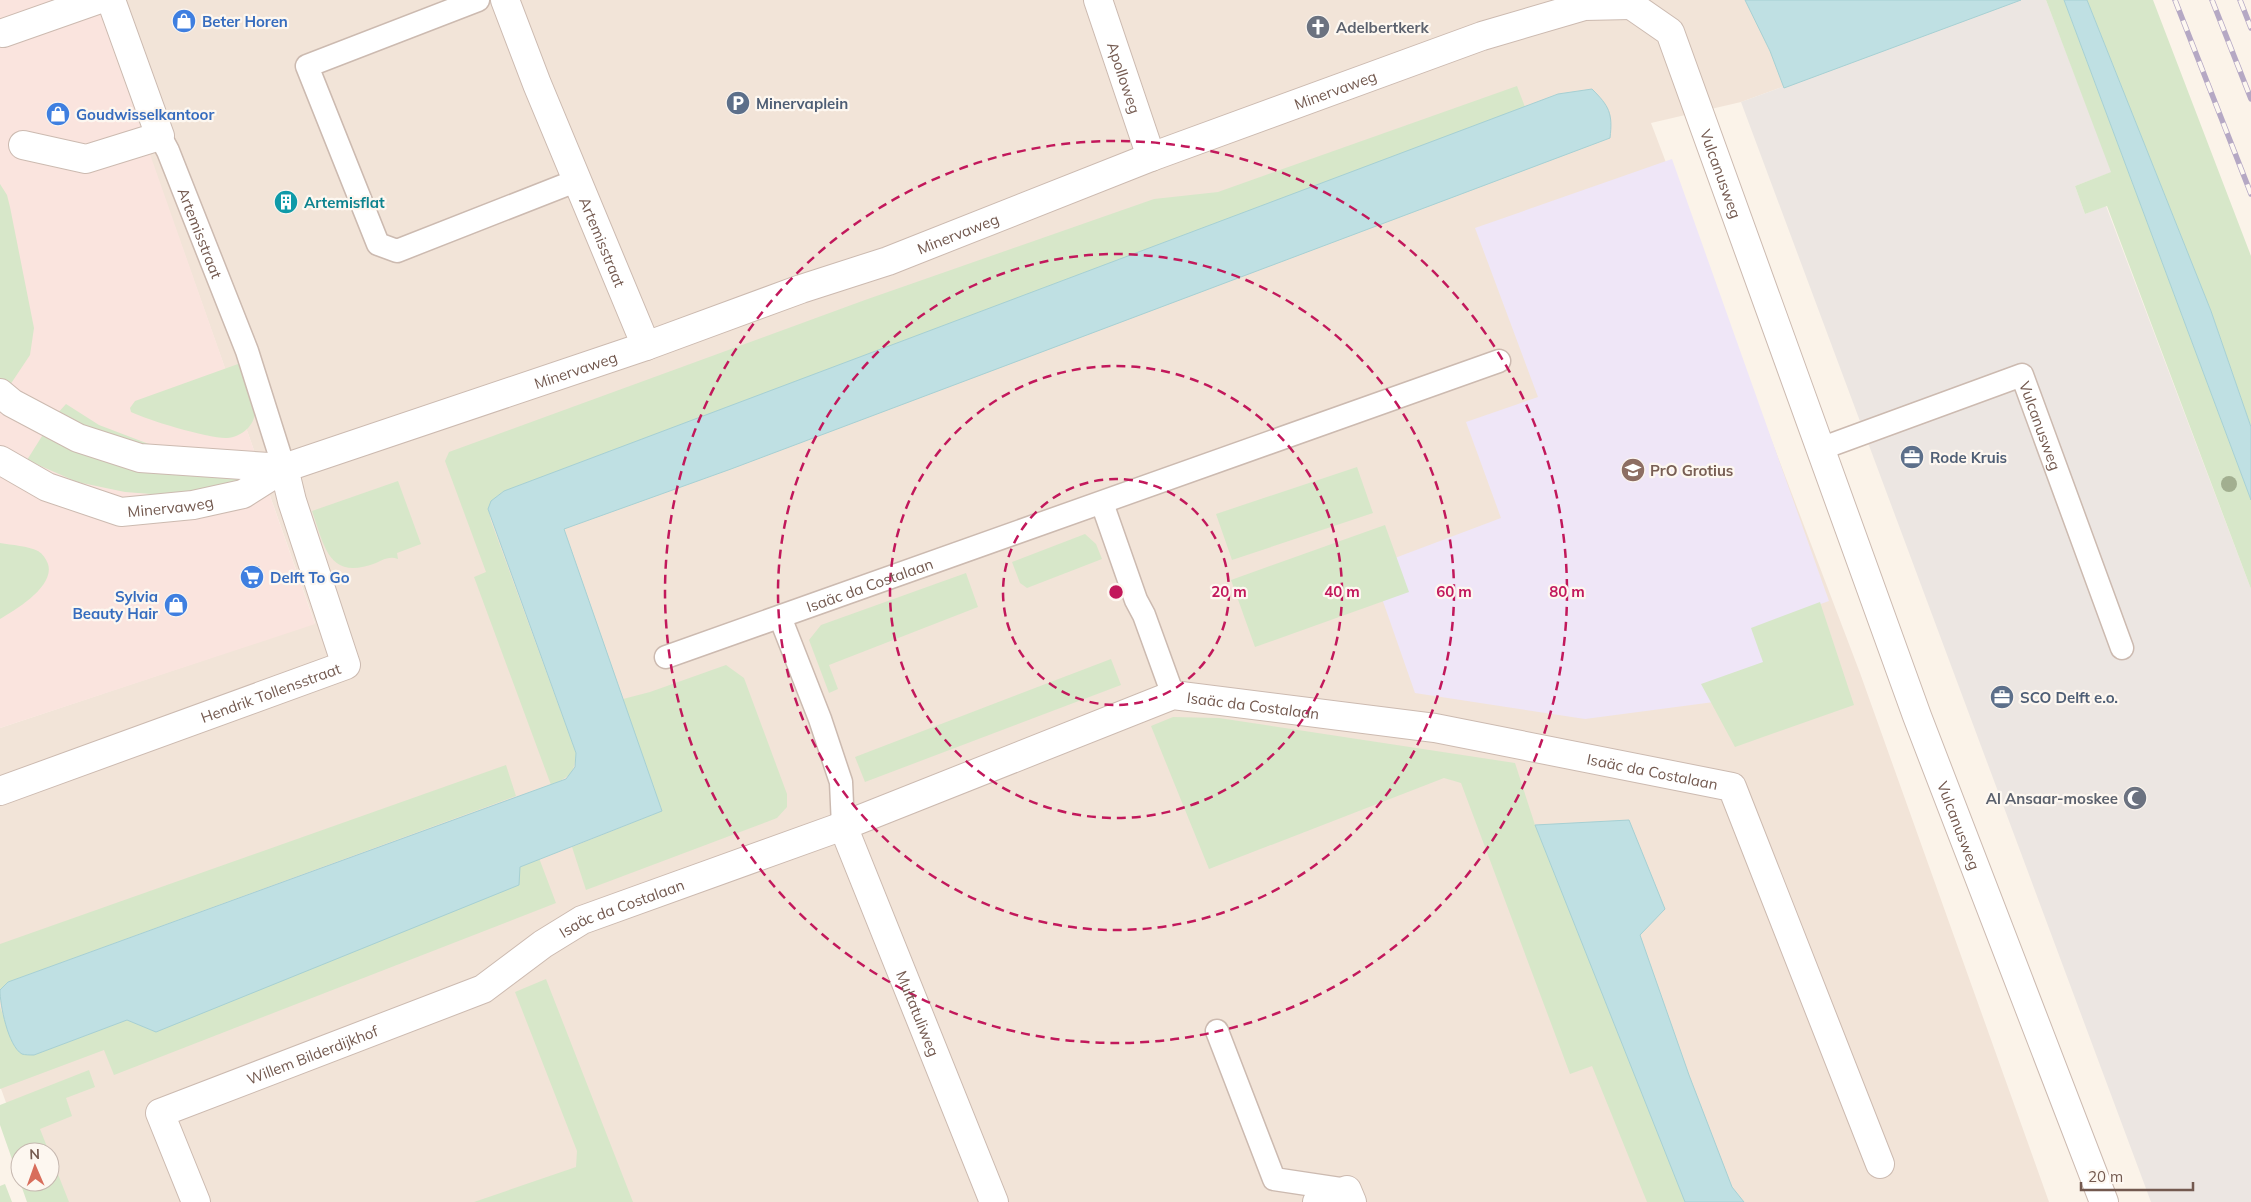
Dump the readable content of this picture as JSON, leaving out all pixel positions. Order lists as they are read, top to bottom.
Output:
{
  "streets": {
    "street": [
      "Apolloweg",
      "Minervaweg",
      "Vulcanusweg",
      "Artemisstraat",
      "Isaäc da Costalaan",
      "Hendrik Tollensstraat",
      "Multatuliweg",
      "Willem Bilderdijkhof"
    ]
  },
  "crossings": [
    ["Apolloweg", "Minervaweg"],
    ["Minervaweg", "Vulcanusweg"],
    ["Minervaweg", "Artemisstraat"],
    ["Minervaweg", "Hendrik Tollensstraat"],
    ["Artemisstraat", "Hendrik Tollensstraat"],
    ["Isaäc da Costalaan", "Multatuliweg"],
    ["Isaäc da Costalaan", "Willem Bilderdijkhof"]
  ],
  "places": {
    "shop": ["Beter Horen", "Goudwisselkantoor", "Sylvia Beauty Hair"],
    "church": ["Adelbertkerk"],
    "parking": ["Minervaplein"],
    "building": ["Artemisflat"],
    "office": ["Rode Kruis", "SCO Delft e.o."],
    "school or university": ["PrO Grotius"],
    "supermarket": ["Delft To Go"],
    "mosque": ["Al Ansaar-moskee"]
  },
  "scale_bar": "20 m",
  "north": "top",
  "rings": [
    "20 m",
    "40 m",
    "60 m",
    "80 m"
  ]
}
